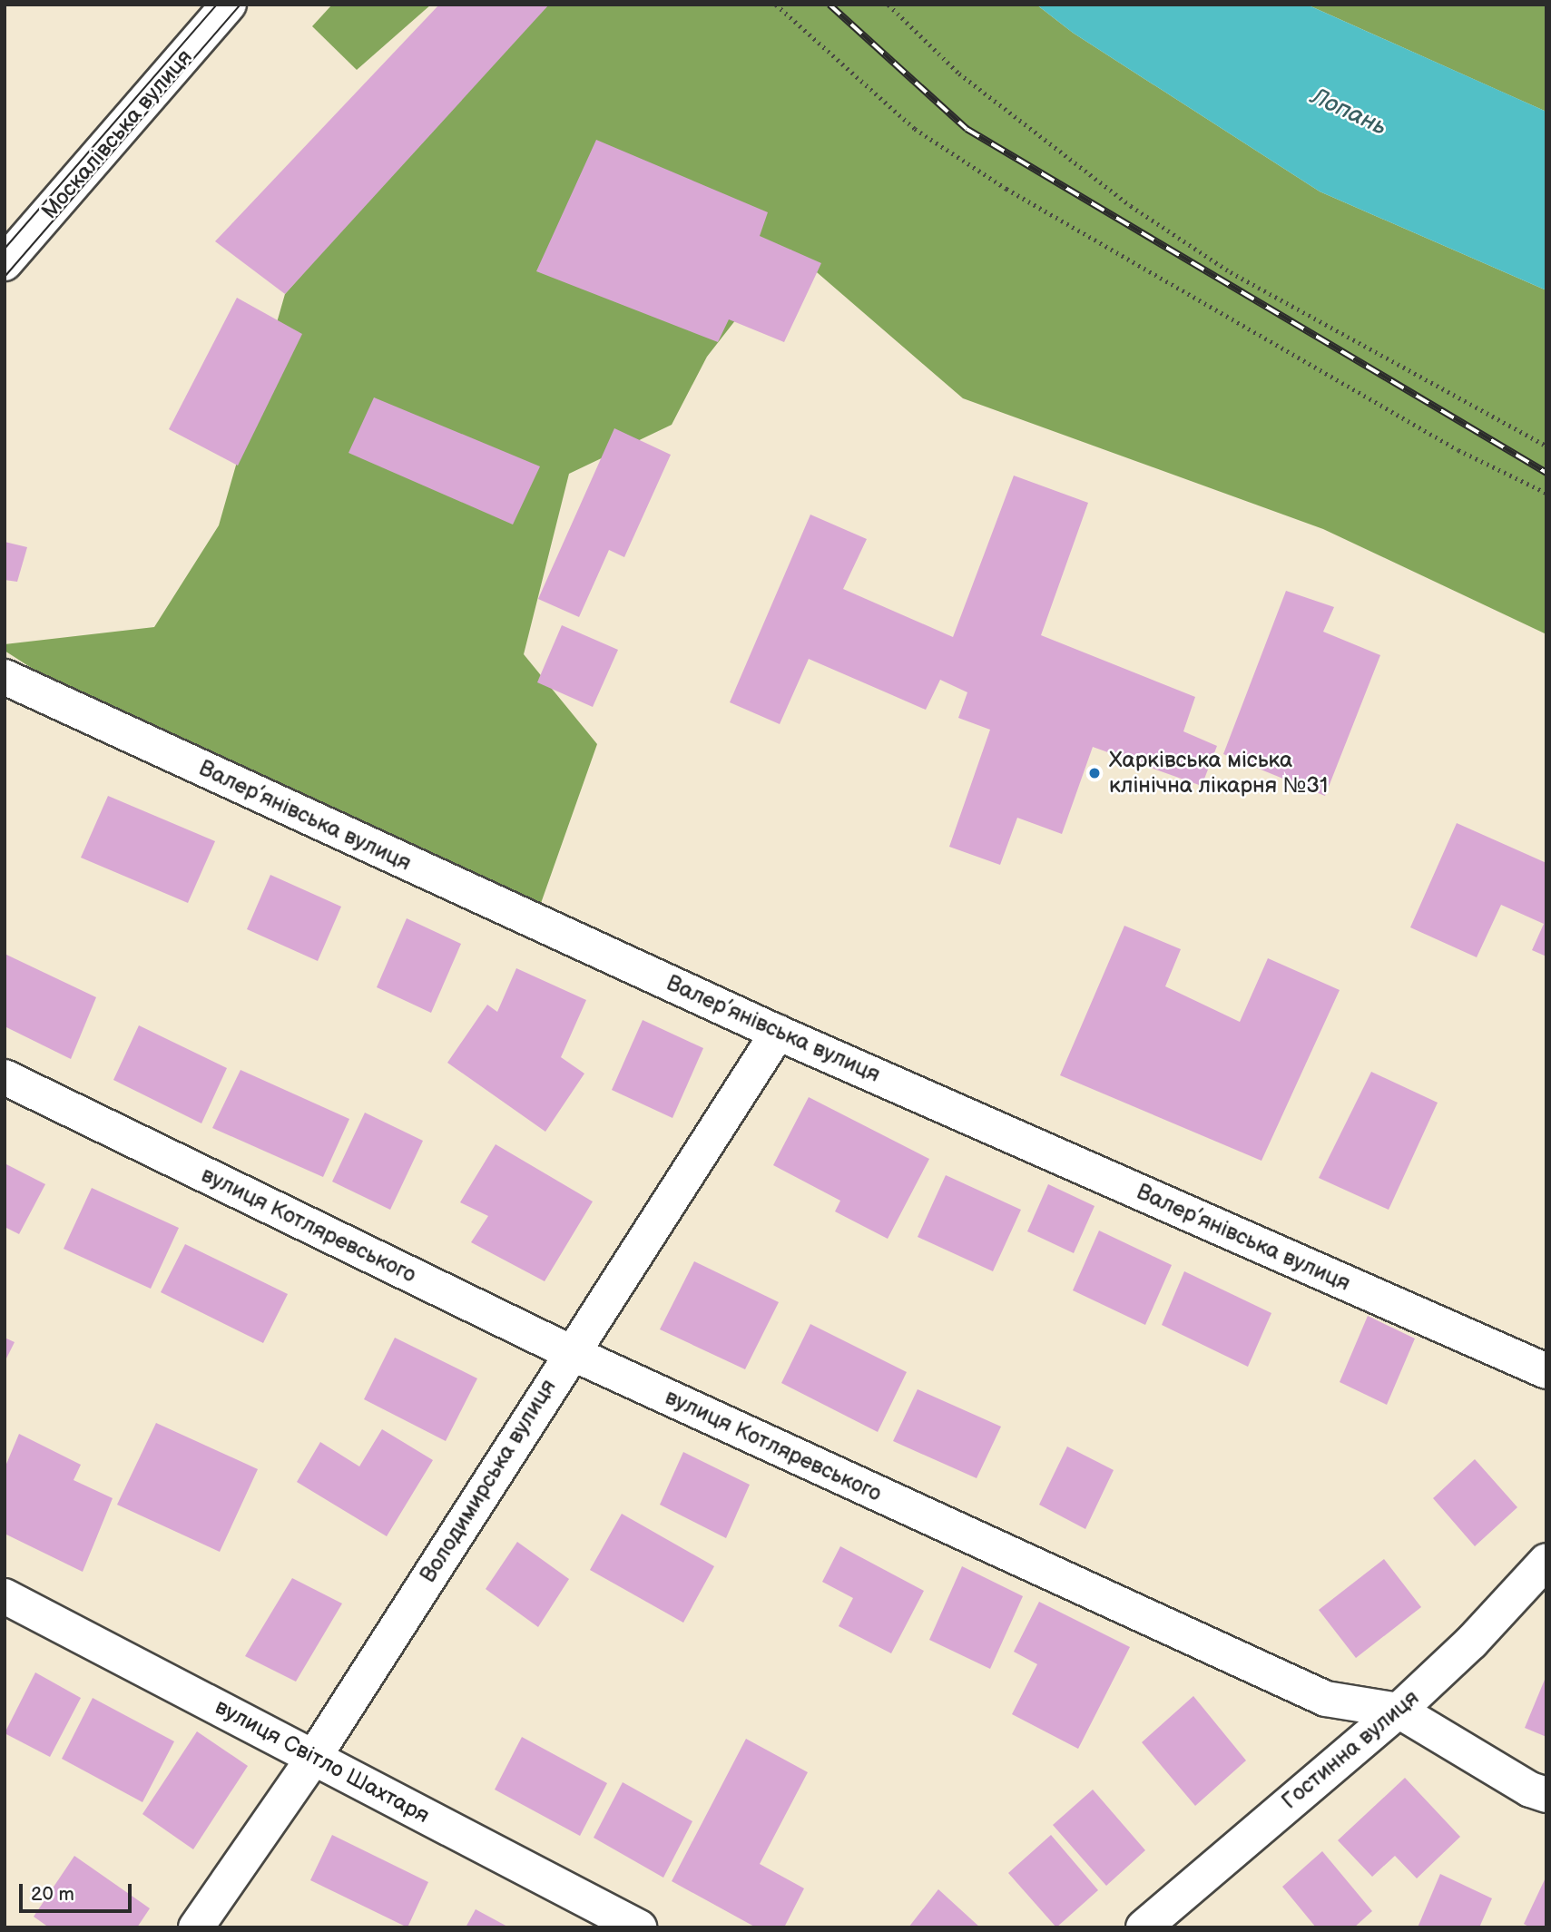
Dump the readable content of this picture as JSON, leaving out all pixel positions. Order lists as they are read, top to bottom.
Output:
{
  "streets": {
    "street": [
      "Москалівська вулиця",
      "Валер’янівська вулиця",
      "вулиця Котляревського",
      "Володимирська вулиця",
      "Гостинна вулиця",
      "вулиця Світло Шахтаря"
    ]
  },
  "crossings": [
    ["Валер’янівська вулиця", "Володимирська вулиця"],
    ["вулиця Котляревського", "Володимирська вулиця"],
    ["вулиця Котляревського", "Гостинна вулиця"],
    ["Володимирська вулиця", "вулиця Світло Шахтаря"]
  ],
  "water": ["Лопань"],
  "places": ["Харківська міська клінічна лікарня №31"],
  "scale_bar": "20 m"
}
